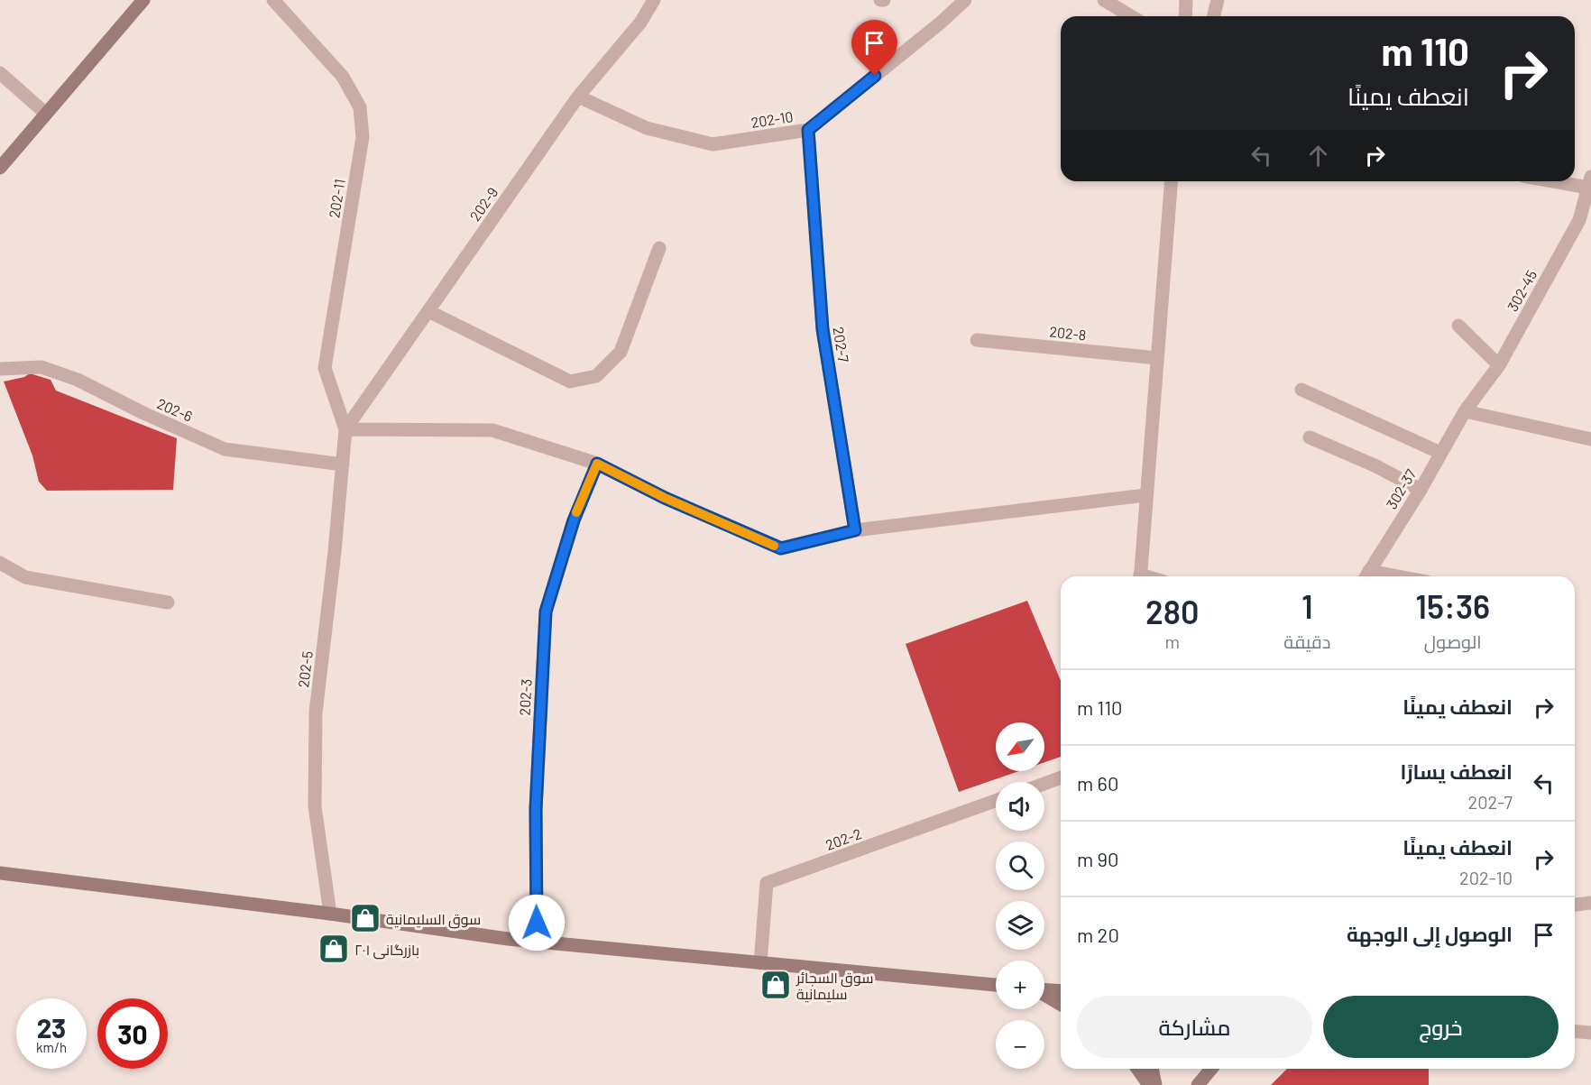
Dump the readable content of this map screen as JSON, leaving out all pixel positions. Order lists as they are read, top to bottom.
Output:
{
  "streets": {
    "street": [
      "202-10",
      "202-11",
      "202-9",
      "302-45",
      "202-8",
      "202-7",
      "202-6",
      "302-37",
      "202-5",
      "202-3",
      "202-2"
    ]
  },
  "crossings": [
    ["202-10", "202-9"],
    ["202-10", "202-7"],
    ["202-11", "202-9"],
    ["202-11", "202-5"],
    ["202-9", "202-5"],
    ["302-45", "302-37"],
    ["202-6", "202-5"]
  ],
  "places": {
    "shop": ["سوق السليمانية", "بازرگانی ٢٠١", "سوق السجائر سليمانية"]
  },
  "north": "bottom left",
  "page": {
    "turn": ["110 m", "انعطف يمينًا"],
    "eta": [
      "15:36",
      "الوصول",
      "1",
      "دقيقة",
      "280",
      "m"
    ],
    "list": [
      {
        "name": "انعطف يمينًا",
        "value": "110 m"
      },
      {
        "name": "انعطف يسارًا",
        "note": "202-7",
        "value": "60 m"
      },
      {
        "name": "انعطف يمينًا",
        "note": "202-10",
        "value": "90 m"
      },
      {
        "name": "الوصول إلى الوجهة",
        "value": "20 m"
      }
    ],
    "map_buttons": ["+", "−"],
    "buttons": ["خروج", "مشاركة"],
    "speed": "23 km/h",
    "limit": "30"
  }
}
